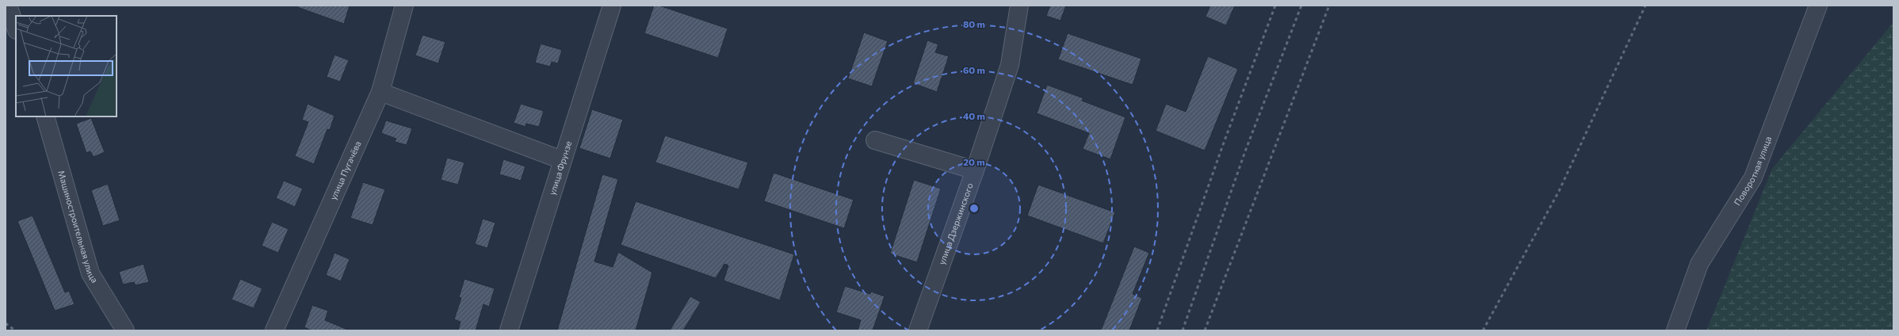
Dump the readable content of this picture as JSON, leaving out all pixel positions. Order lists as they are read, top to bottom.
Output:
{
  "streets": {
    "street": [
      "улица Фрунзе",
      "улица Пугачёва",
      "Поворотная улица",
      "улица Дзержинского",
      "Машиностроительная улица"
    ]
  },
  "rings": [
    "80 m",
    "60 m",
    "40 m",
    "20 m"
  ]
}
